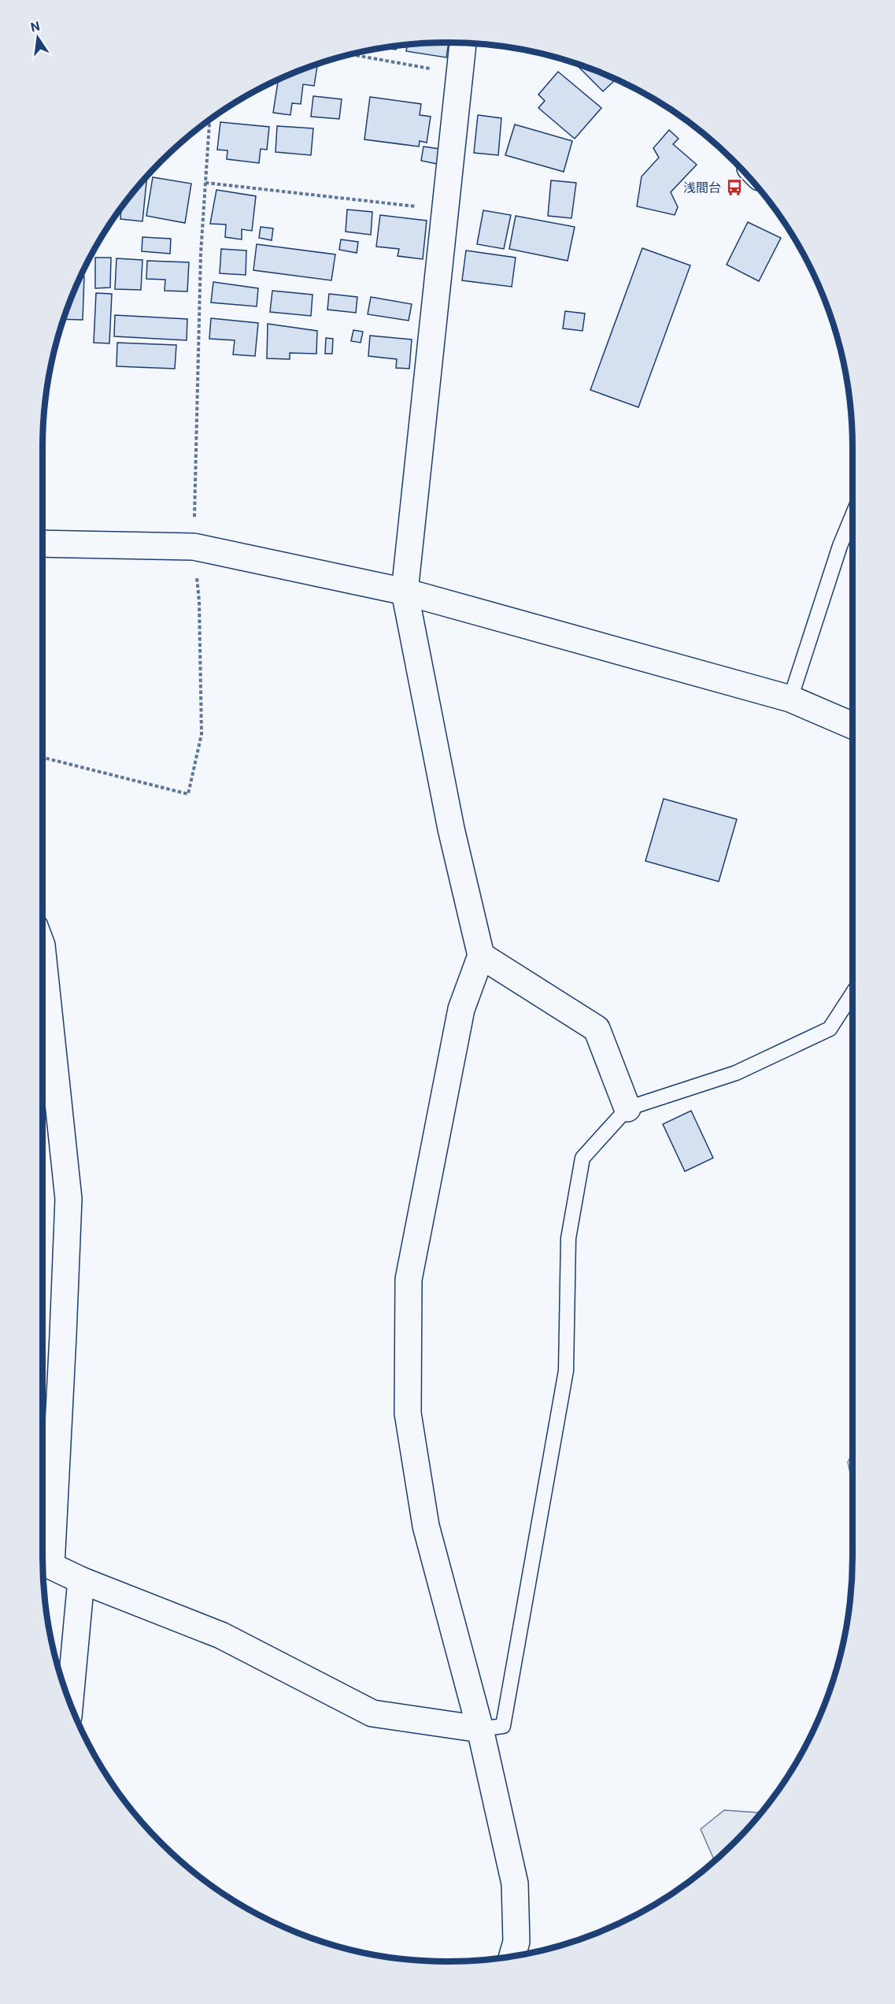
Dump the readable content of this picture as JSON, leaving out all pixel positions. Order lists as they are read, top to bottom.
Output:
{
  "places": {
    "bus stop": ["浅間台"]
  },
  "north": "top"
}
